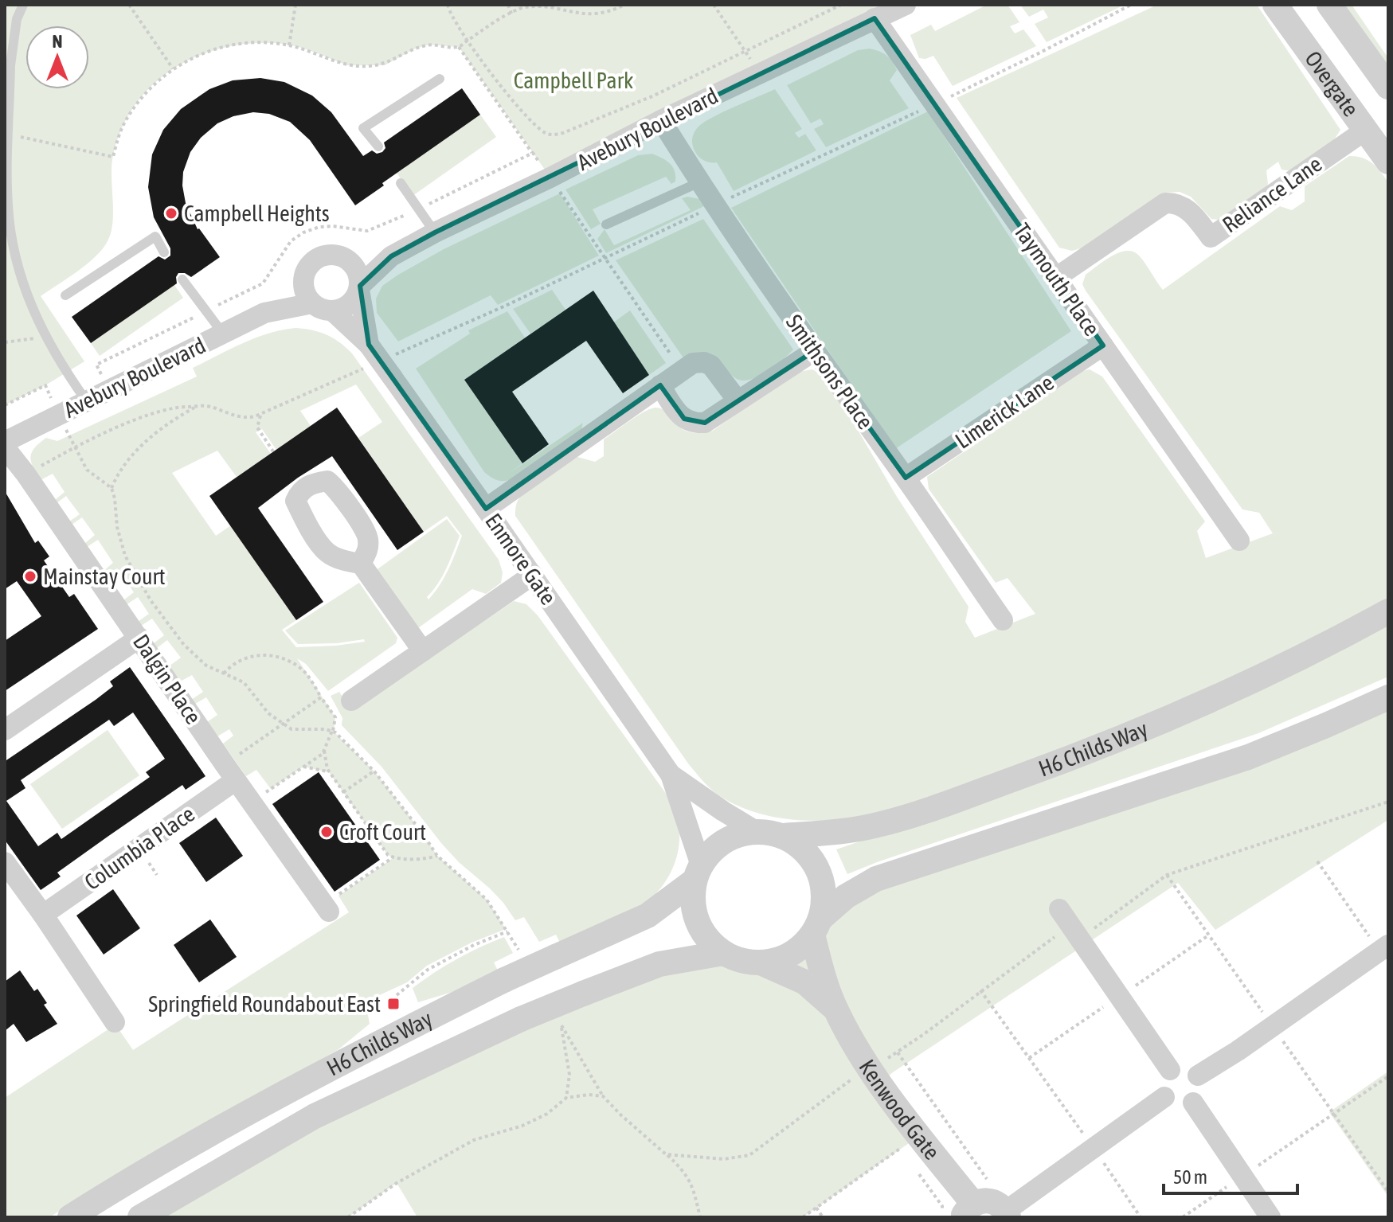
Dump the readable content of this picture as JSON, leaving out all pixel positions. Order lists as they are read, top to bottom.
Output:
{
  "streets": {
    "street": [
      "Overgate",
      "Avebury Boulevard",
      "Reliance Lane",
      "Taymouth Place",
      "Smithsons Place",
      "Limerick Lane",
      "Enmore Gate",
      "Dalgin Place",
      "H6 Childs Way",
      "Columbia Place",
      "Kenwood Gate"
    ]
  },
  "crossings": [
    ["Overgate", "Reliance Lane"],
    ["Avebury Boulevard", "Taymouth Place"],
    ["Avebury Boulevard", "Smithsons Place"],
    ["Avebury Boulevard", "Enmore Gate"],
    ["Reliance Lane", "Taymouth Place"],
    ["Taymouth Place", "Limerick Lane"],
    ["Smithsons Place", "Limerick Lane"],
    ["Enmore Gate", "H6 Childs Way"],
    ["Enmore Gate", "Kenwood Gate"],
    ["Dalgin Place", "Columbia Place"],
    ["H6 Childs Way", "Kenwood Gate"]
  ],
  "parks": ["Campbell Park"],
  "places": {
    "other": ["Campbell Heights", "Mainstay Court", "Croft Court"],
    "transit": ["Springfield Roundabout East"]
  },
  "scale_bar": "50 m",
  "north": "top"
}
